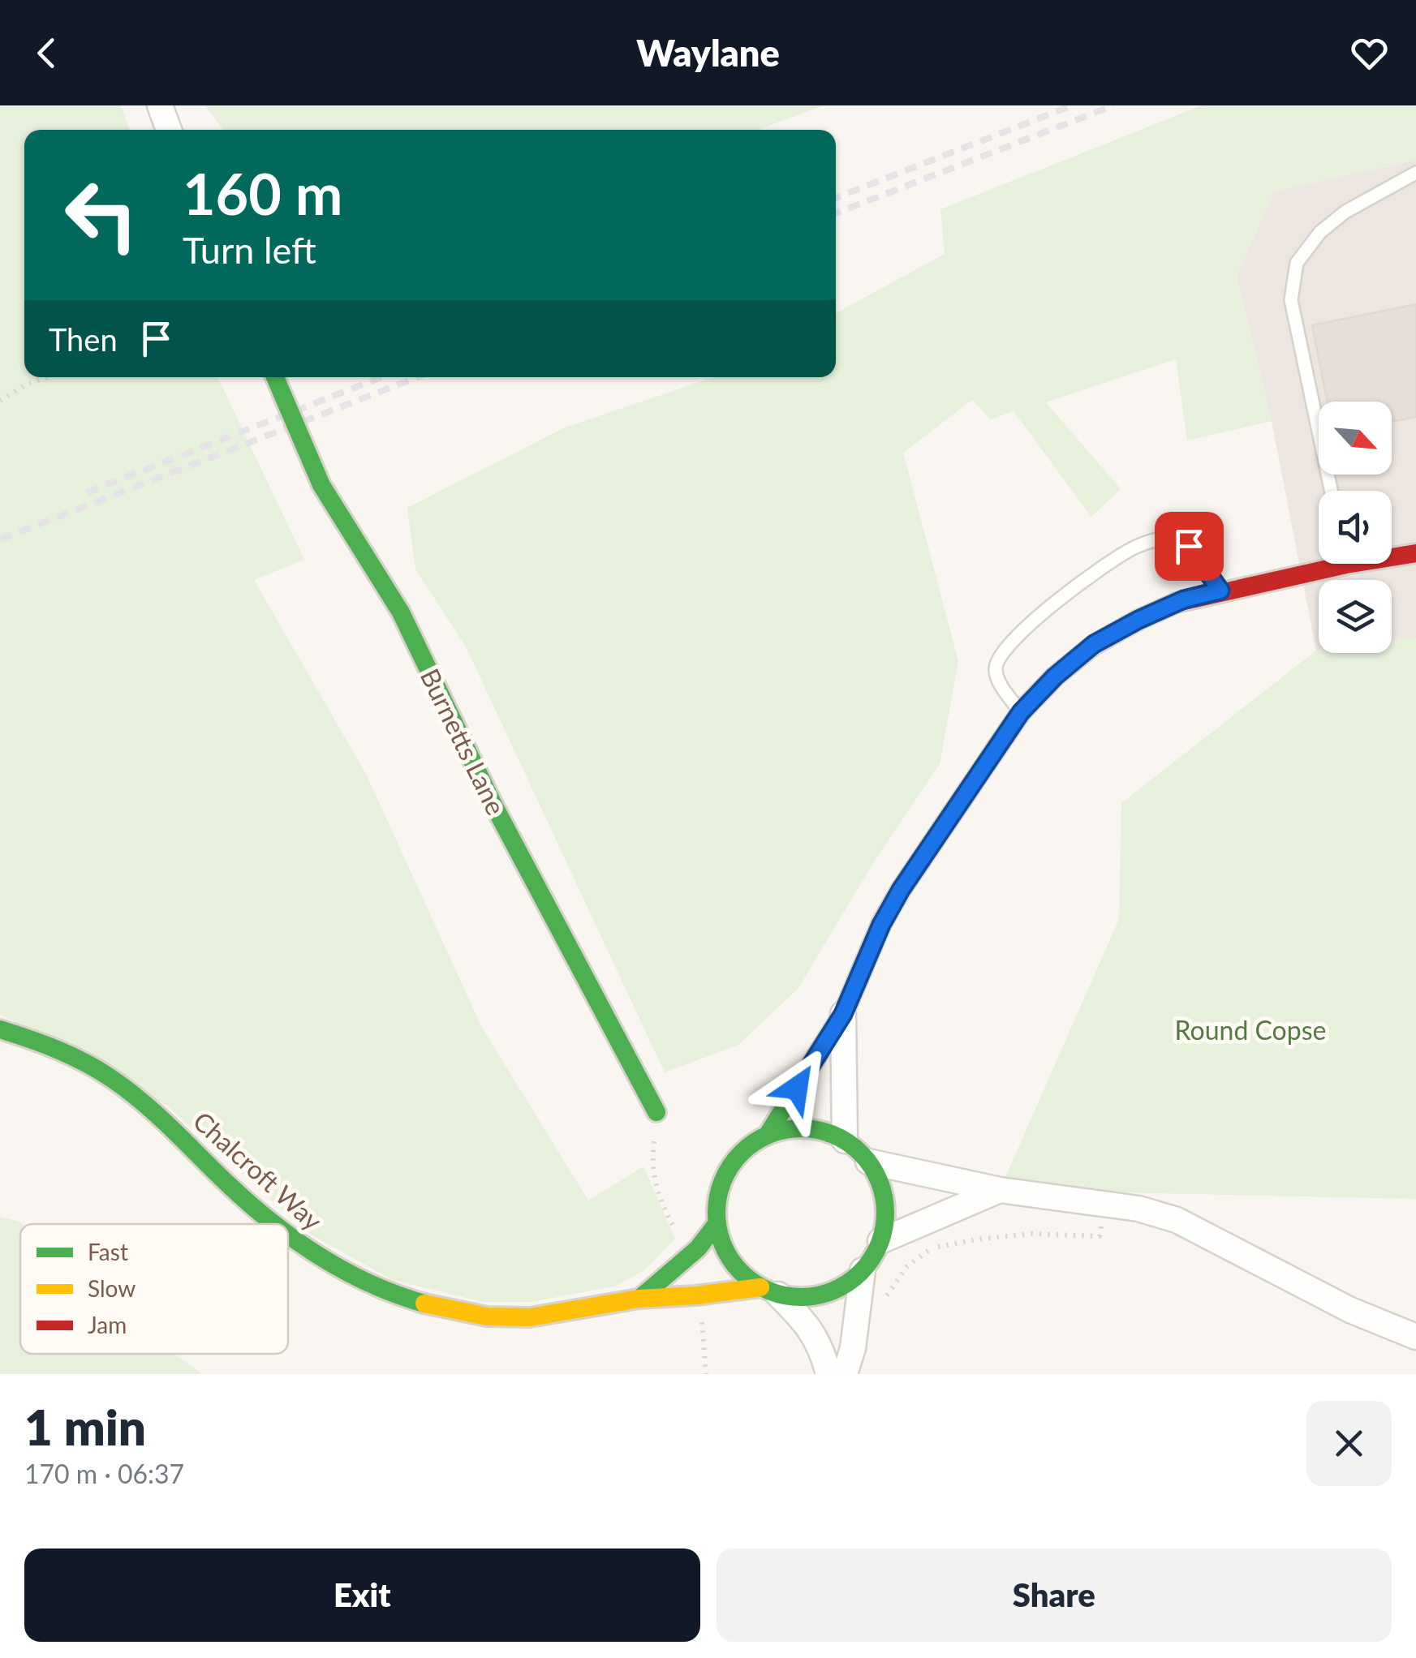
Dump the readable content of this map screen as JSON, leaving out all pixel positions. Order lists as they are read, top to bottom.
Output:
{
  "streets": {
    "street": ["Burnetts Lane", "Chalcroft Way"]
  },
  "parks": ["Round Copse"],
  "legend": ["Fast", "Slow", "Jam"],
  "north": "bottom right",
  "page": {
    "header": "Waylane",
    "turn": ["160 m", "Turn left"],
    "then": "Then",
    "heading": ["1 min", "170 m · 06:37"],
    "buttons": ["Exit", "Share"]
  }
}
